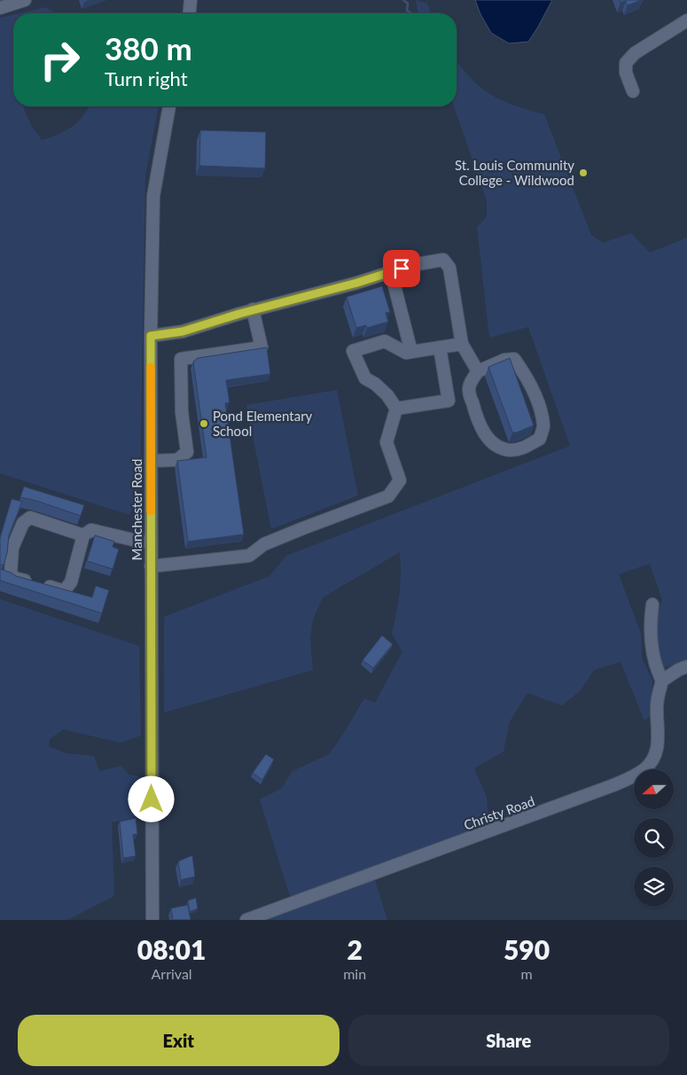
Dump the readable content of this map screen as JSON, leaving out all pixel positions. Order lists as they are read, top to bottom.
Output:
{
  "streets": {
    "street": ["Manchester Road", "Christy Road"]
  },
  "places": ["St. Louis Community College - Wildwood", "Pond Elementary School"],
  "north": "left",
  "page": {
    "turn": ["380 m", "Turn right"],
    "eta": [
      "08:01",
      "Arrival",
      "2",
      "min",
      "590",
      "m"
    ],
    "buttons": ["Exit", "Share"]
  }
}
